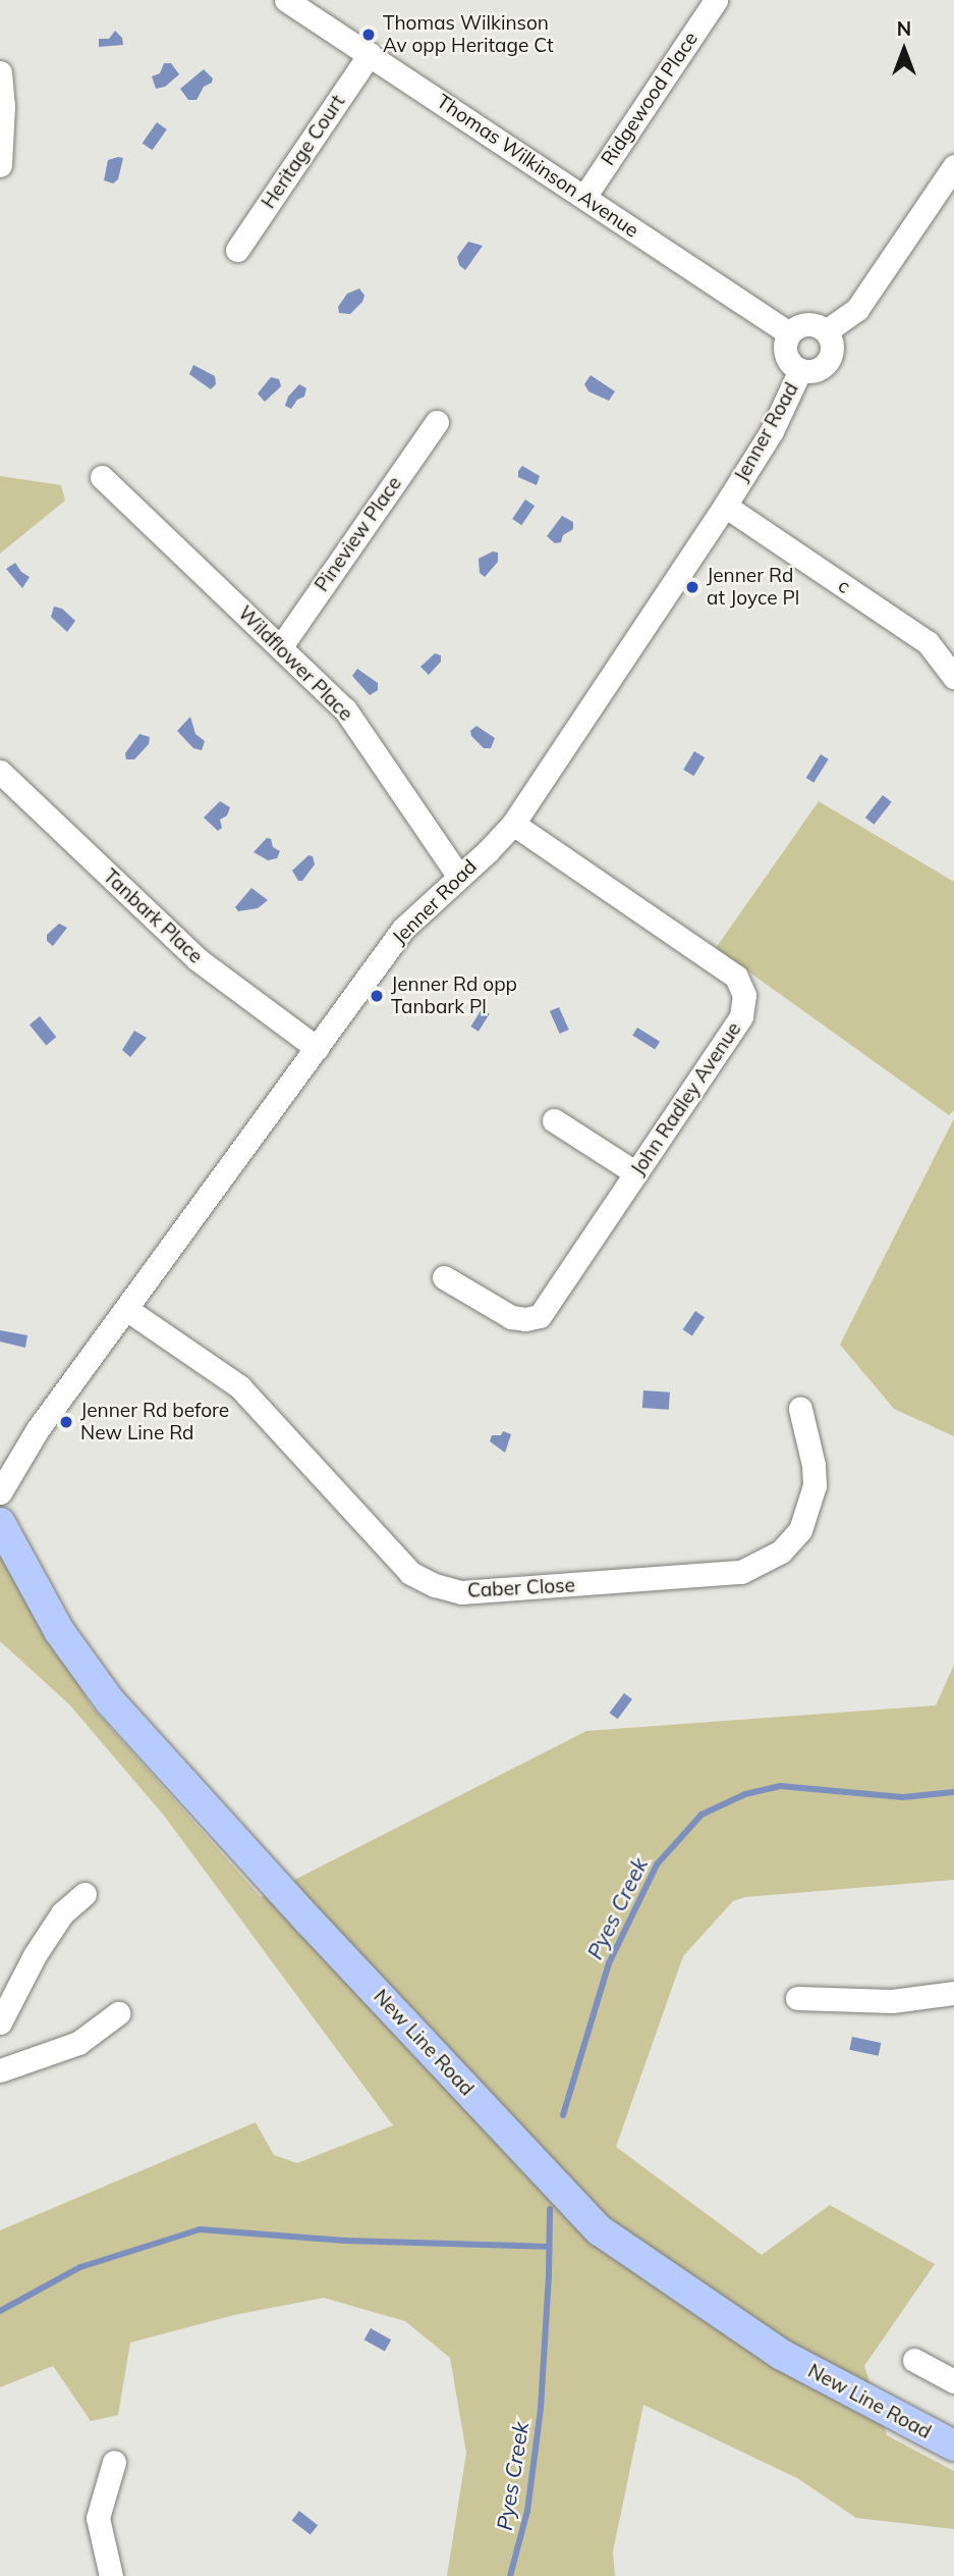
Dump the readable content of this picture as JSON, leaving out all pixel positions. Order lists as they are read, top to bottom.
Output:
{
  "streets": {
    "main road": ["New Line Road"],
    "street": [
      "Ridgewood Place",
      "Heritage Court",
      "Thomas Wilkinson Avenue",
      "Jenner Road",
      "Pineview Place",
      "c",
      "Wildflower Place",
      "Tanbark Place",
      "John Radley Avenue",
      "Caber Close"
    ]
  },
  "crossings": [
    ["Ridgewood Place", "Thomas Wilkinson Avenue"],
    ["Heritage Court", "Thomas Wilkinson Avenue"],
    ["Thomas Wilkinson Avenue", "Jenner Road"],
    ["Jenner Road", "c"],
    ["Jenner Road", "Wildflower Place"],
    ["Jenner Road", "Tanbark Place"],
    ["Jenner Road", "John Radley Avenue"],
    ["Jenner Road", "Caber Close"],
    ["Pineview Place", "Wildflower Place"]
  ],
  "water": ["Pyes Creek"],
  "places": [
    "Thomas Wilkinson Av opp Heritage Ct",
    "Jenner Rd at Joyce Pl",
    "Jenner Rd opp Tanbark Pl",
    "Jenner Rd before New Line Rd"
  ],
  "north": "top"
}
